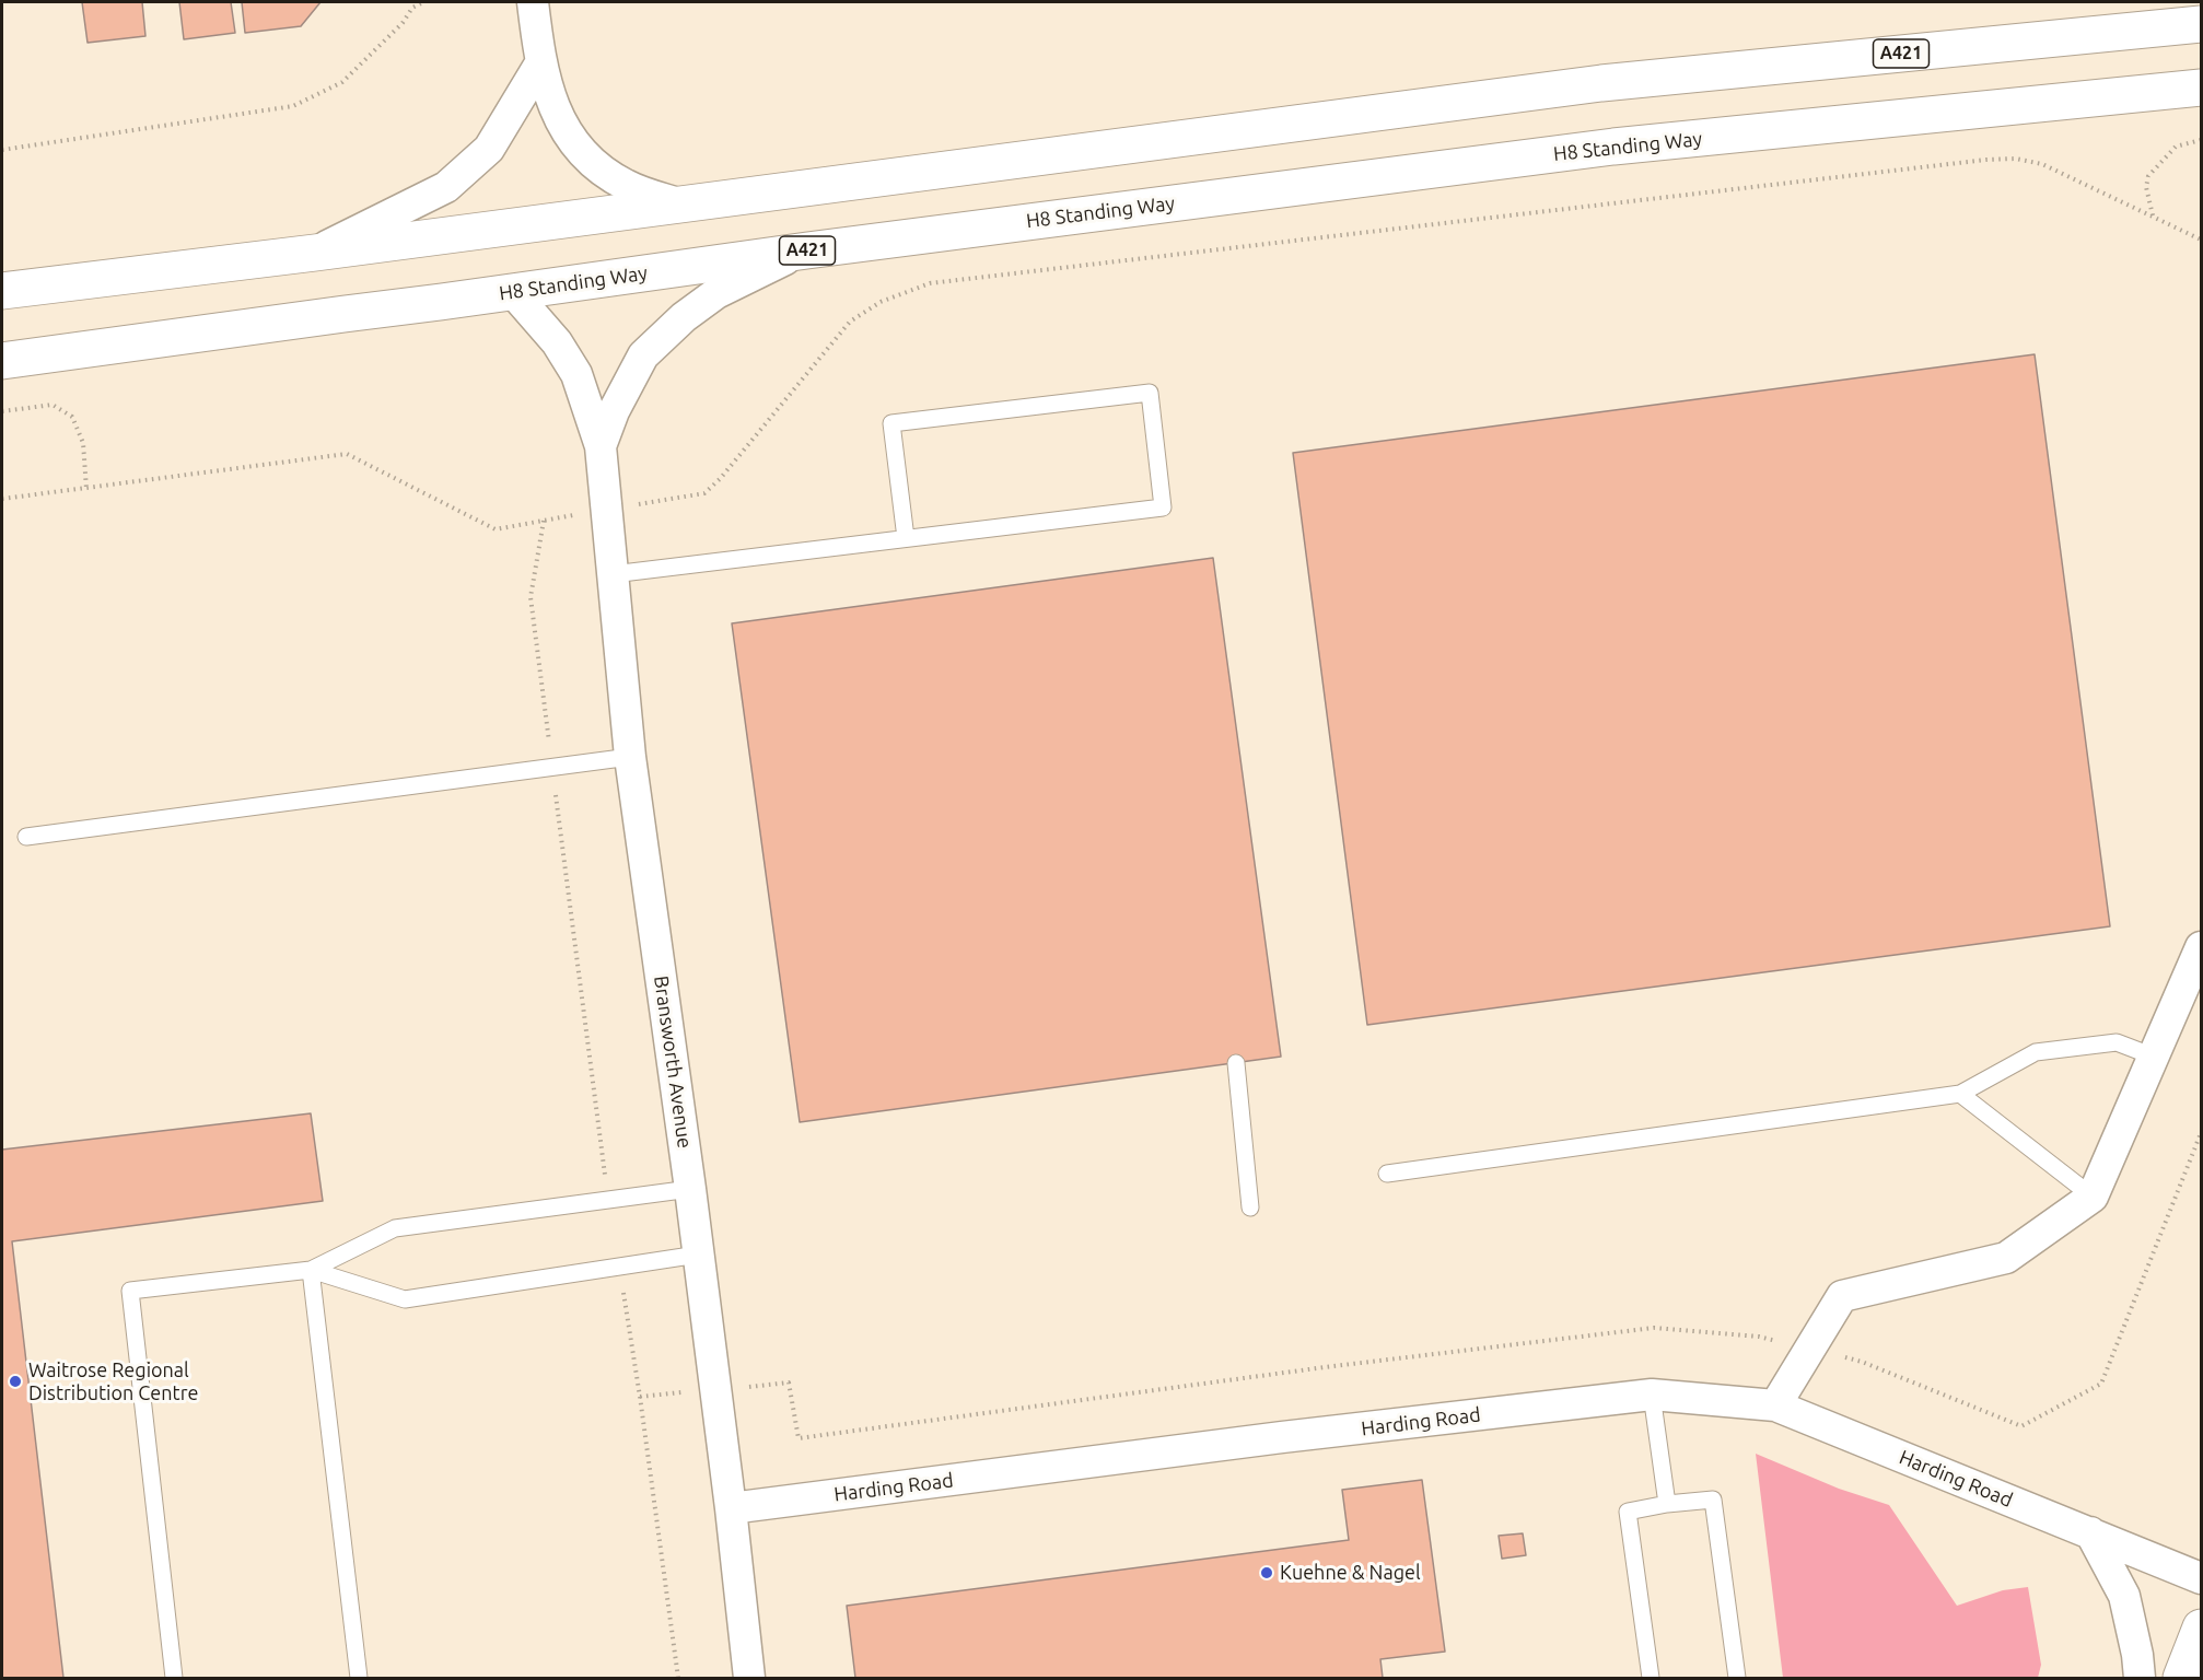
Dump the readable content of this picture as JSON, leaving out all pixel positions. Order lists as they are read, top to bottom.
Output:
{
  "streets": {
    "main road": ["A421", "H8 Standing Way"],
    "street": ["Bransworth Avenue", "Harding Road"]
  },
  "crossings": [
    ["H8 Standing Way", "Bransworth Avenue"],
    ["Bransworth Avenue", "Harding Road"]
  ],
  "places": ["Waitrose Regional Distribution Centre", "Kuehne & Nagel"]
}
